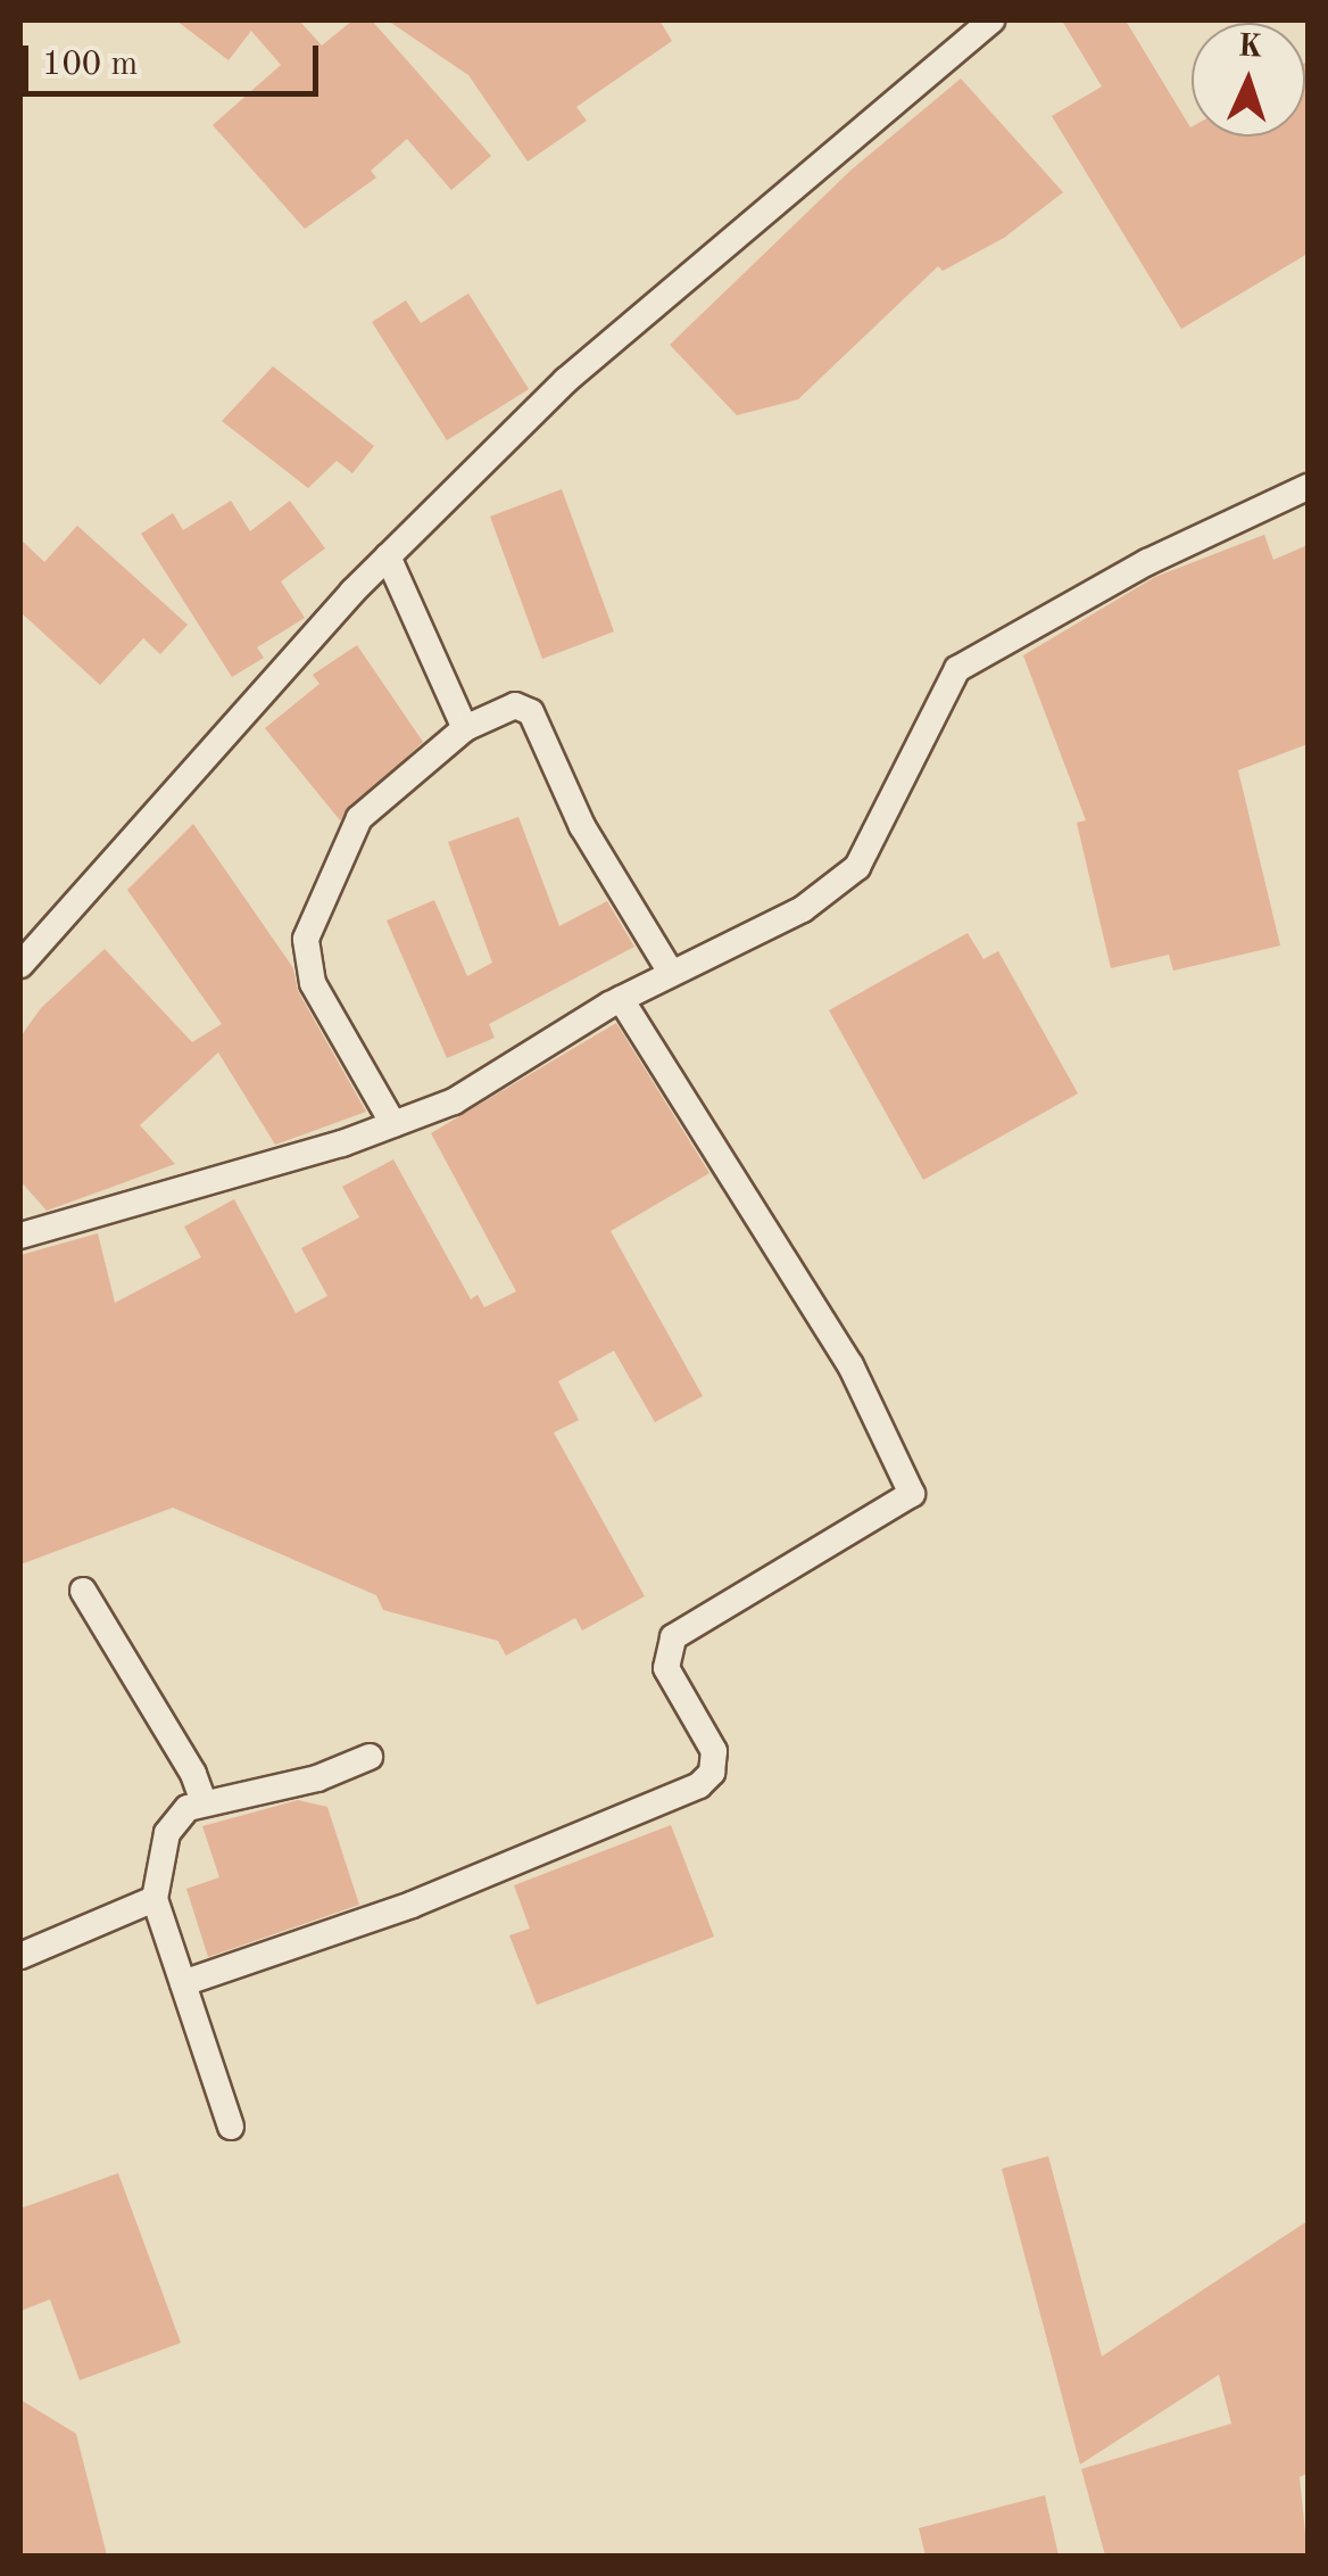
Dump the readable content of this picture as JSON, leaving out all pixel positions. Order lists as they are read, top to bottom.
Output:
{
  "scale_bar": "100 m",
  "north": "top"
}
